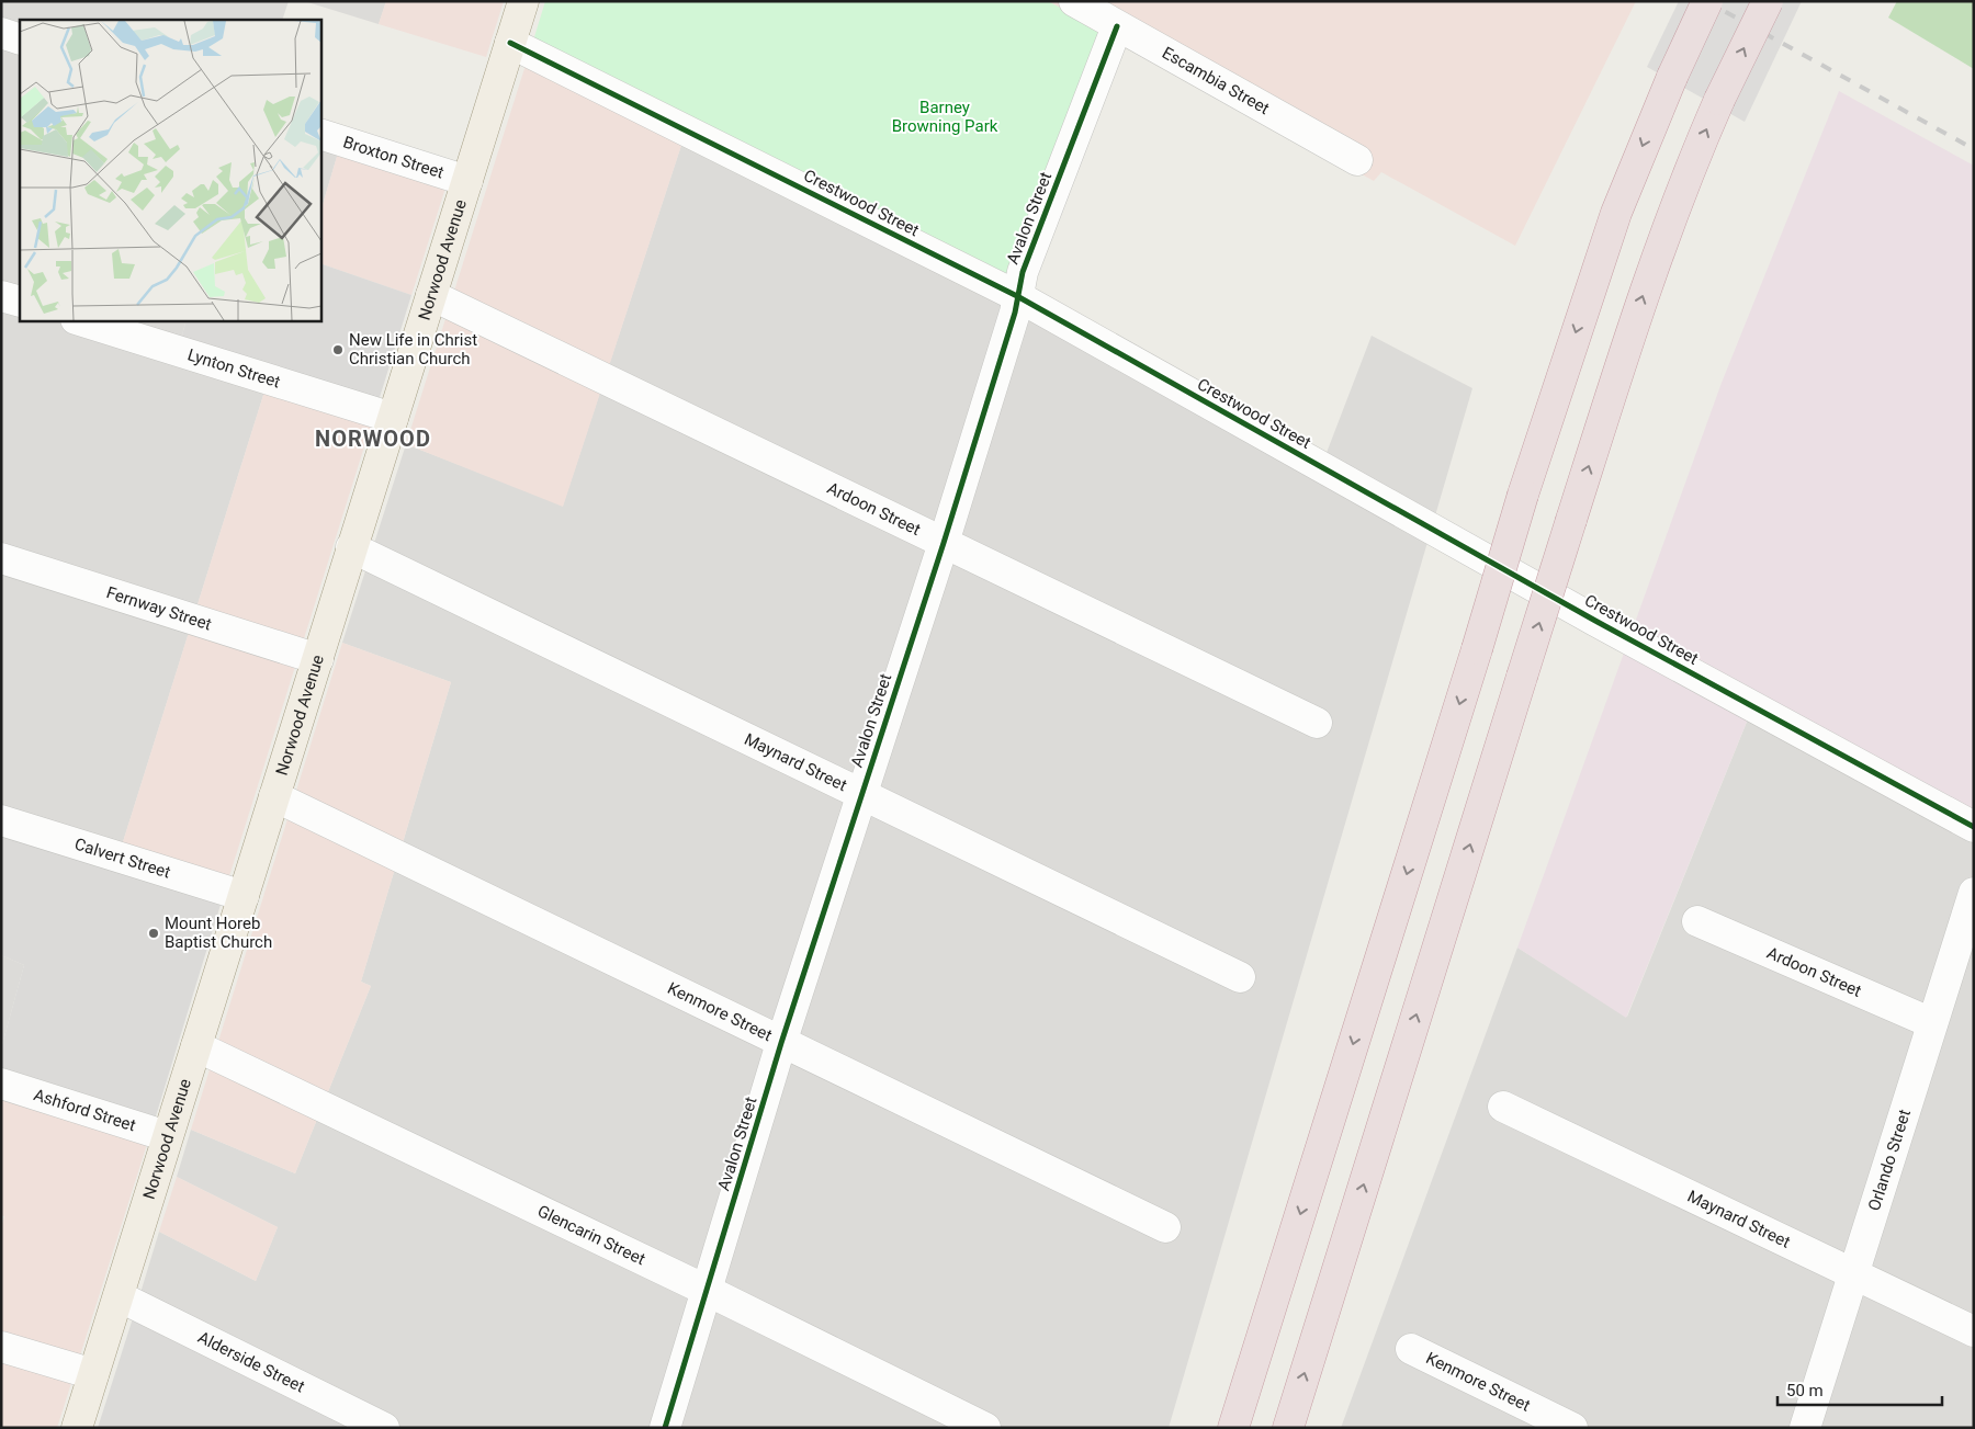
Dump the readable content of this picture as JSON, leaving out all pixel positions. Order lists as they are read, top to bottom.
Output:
{
  "streets": {
    "main road": ["Norwood Avenue"],
    "street": [
      "Escambia Street",
      "Broxton Street",
      "Crestwood Street",
      "Avalon Street",
      "Lynton Street",
      "Ardoon Street",
      "Fernway Street",
      "Maynard Street",
      "Calvert Street",
      "Kenmore Street",
      "Ashford Street",
      "Orlando Street",
      "Glencarin Street",
      "Alderside Street"
    ]
  },
  "crossings": [
    ["Escambia Street", "Avalon Street"],
    ["Broxton Street", "Norwood Avenue"],
    ["Crestwood Street", "Avalon Street"],
    ["Crestwood Street", "Norwood Avenue"],
    ["Avalon Street", "Ardoon Street"],
    ["Avalon Street", "Maynard Street"],
    ["Avalon Street", "Kenmore Street"],
    ["Avalon Street", "Glencarin Street"],
    ["Norwood Avenue", "Lynton Street"],
    ["Norwood Avenue", "Ardoon Street"],
    ["Norwood Avenue", "Fernway Street"],
    ["Norwood Avenue", "Maynard Street"],
    ["Norwood Avenue", "Calvert Street"],
    ["Norwood Avenue", "Kenmore Street"],
    ["Norwood Avenue", "Ashford Street"],
    ["Norwood Avenue", "Glencarin Street"],
    ["Norwood Avenue", "Alderside Street"],
    ["Ardoon Street", "Orlando Street"],
    ["Maynard Street", "Orlando Street"]
  ],
  "districts": ["NORWOOD"],
  "parks": ["Barney Browning Park"],
  "places": ["New Life in Christ Christian Church", "Mount Horeb Baptist Church"],
  "scale_bar": "50 m"
}
